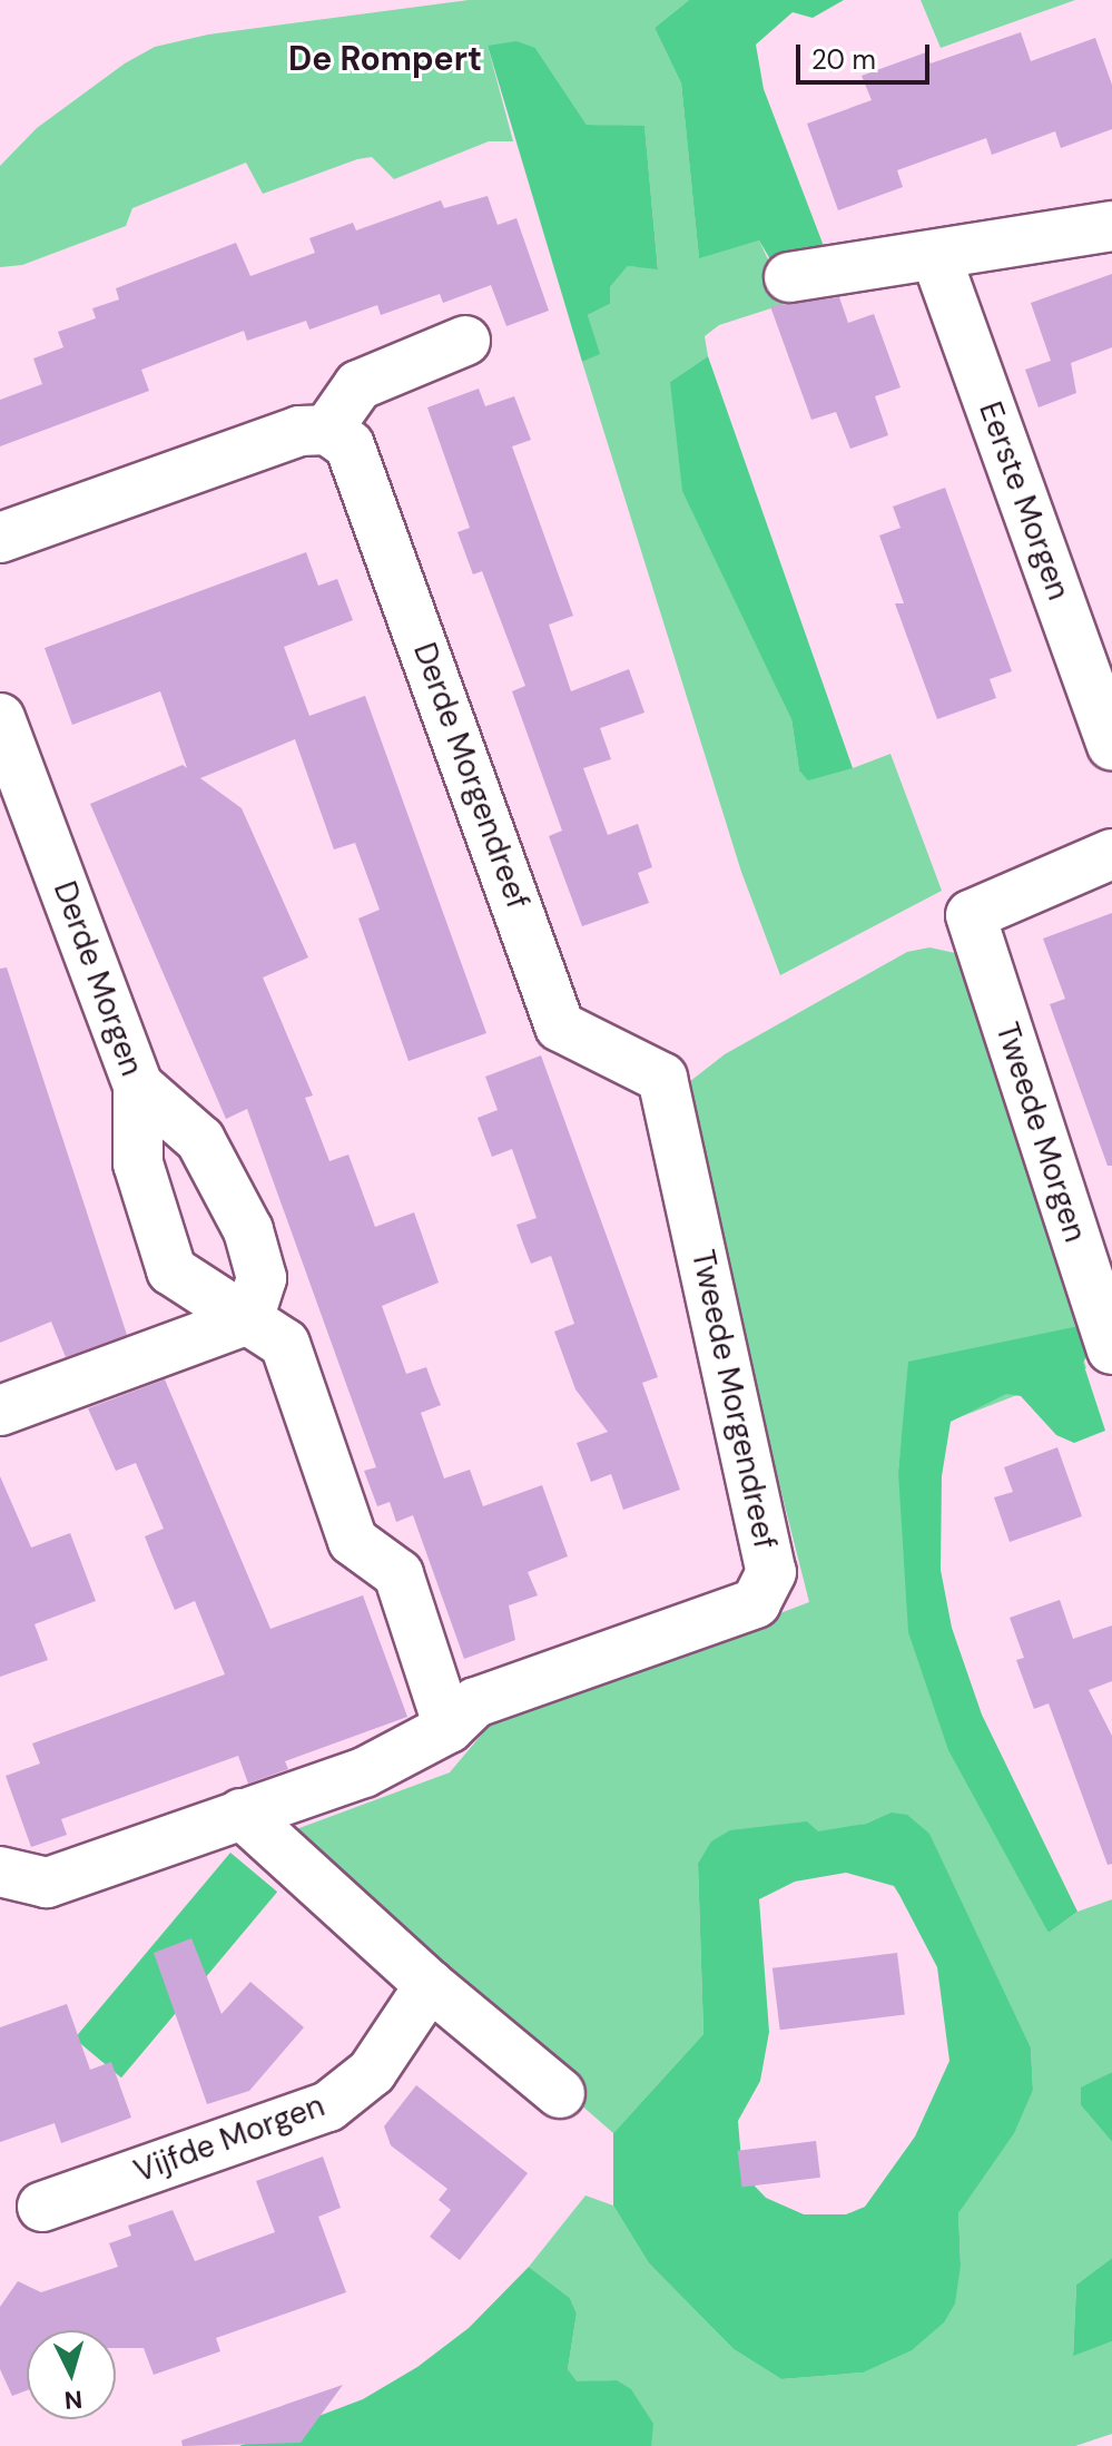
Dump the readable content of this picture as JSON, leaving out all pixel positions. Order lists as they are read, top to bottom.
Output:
{
  "streets": {
    "street": [
      "Eerste Morgen",
      "Derde Morgendreef",
      "Derde Morgen",
      "Tweede Morgen",
      "Tweede Morgendreef",
      "Vijfde Morgen"
    ]
  },
  "crossings": [
    ["Derde Morgendreef", "Tweede Morgendreef"],
    ["Derde Morgen", "Tweede Morgendreef"]
  ],
  "districts": ["De Rompert"],
  "scale_bar": "20 m",
  "north": "bottom"
}
